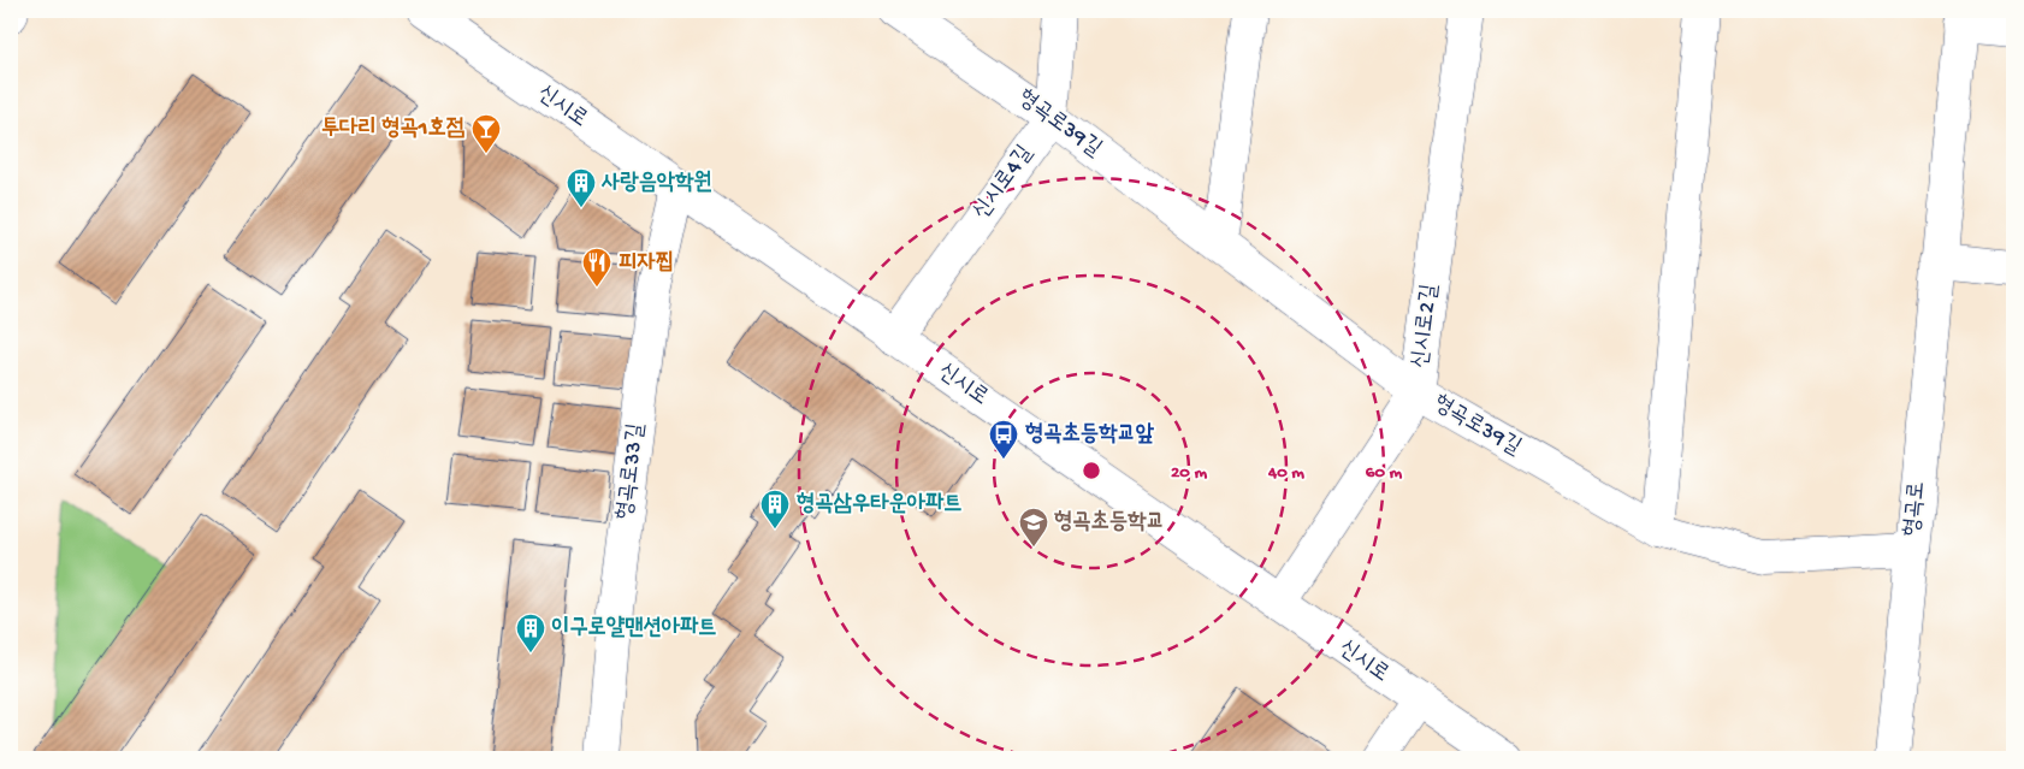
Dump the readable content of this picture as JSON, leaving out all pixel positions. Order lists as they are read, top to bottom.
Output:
{
  "streets": {
    "street": [
      "신시로",
      "형곡로39길",
      "신시로4길",
      "신시로2길",
      "형곡로33길",
      "형곡로"
    ]
  },
  "crossings": [
    ["신시로", "신시로4길"],
    ["신시로", "신시로2길"],
    ["신시로", "형곡로33길"],
    ["형곡로39길", "신시로4길"],
    ["형곡로39길", "신시로2길"],
    ["형곡로39길", "형곡로"]
  ],
  "places": {
    "bar": ["투다리 형곡1호점"],
    "building": ["사랑음악학원", "형곡삼우타운아파트", "이구로얄맨션아파트"],
    "restaurant": ["피자찝"],
    "bus stop": ["형곡초등학교앞"],
    "school or university": ["형곡초등학교"]
  },
  "rings": ["20 m", "40 m", "60 m"]
}
